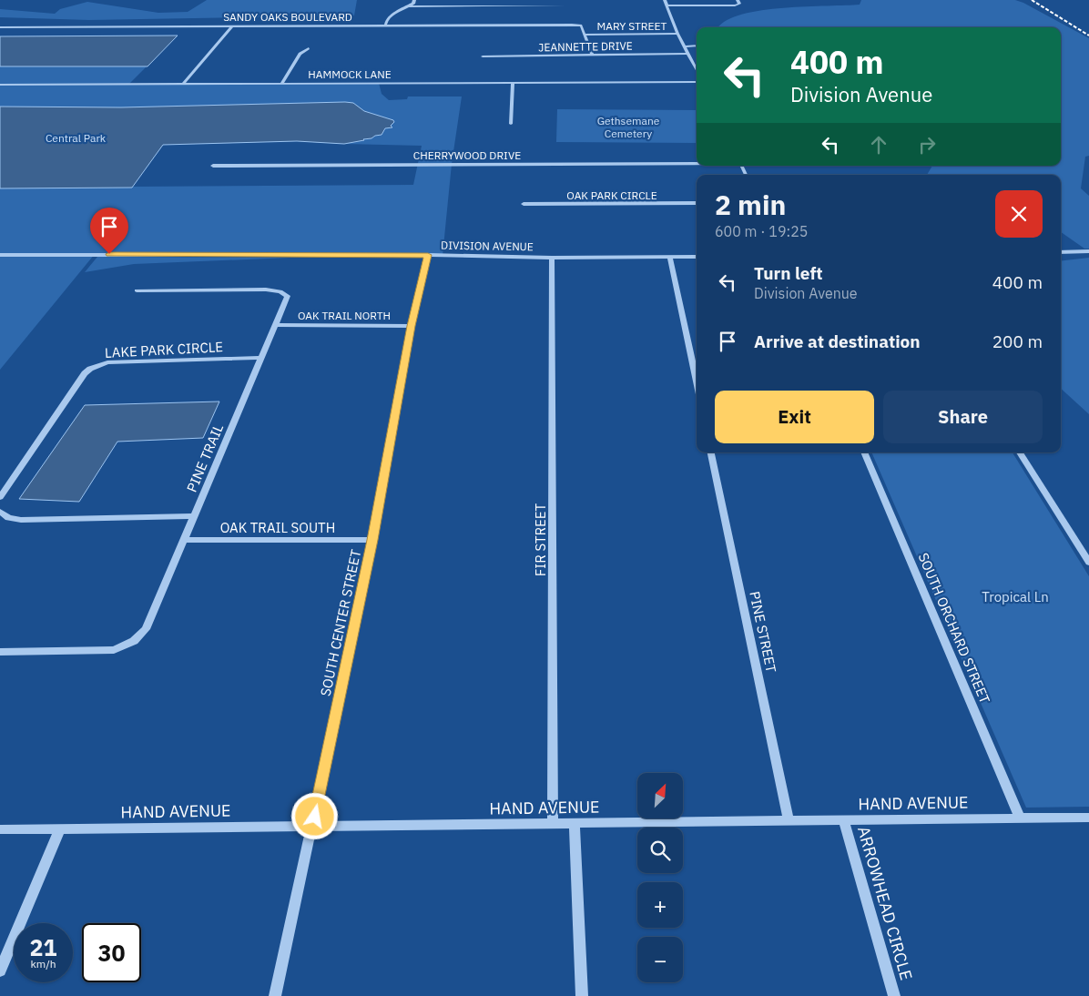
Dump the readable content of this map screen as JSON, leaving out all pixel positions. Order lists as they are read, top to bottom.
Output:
{
  "streets": {
    "street": [
      "SANDY OAKS BOULEVARD",
      "MARY STREET",
      "JEANNETTE DRIVE",
      "HAMMOCK LANE",
      "CHERRYWOOD DRIVE",
      "OAK PARK CIRCLE",
      "DIVISION AVENUE",
      "OAK TRAIL NORTH",
      "LAKE PARK CIRCLE",
      "PINE TRAIL",
      "OAK TRAIL SOUTH",
      "FIR STREET",
      "SOUTH CENTER STREET",
      "SOUTH ORCHARD STREET",
      "PINE STREET",
      "HAND AVENUE",
      "ARROWHEAD CIRCLE"
    ]
  },
  "crossings": [
    ["DIVISION AVENUE", "FIR STREET"],
    ["DIVISION AVENUE", "SOUTH CENTER STREET"],
    ["OAK TRAIL NORTH", "PINE TRAIL"],
    ["OAK TRAIL NORTH", "SOUTH CENTER STREET"],
    ["LAKE PARK CIRCLE", "PINE TRAIL"],
    ["PINE TRAIL", "OAK TRAIL SOUTH"],
    ["OAK TRAIL SOUTH", "SOUTH CENTER STREET"],
    ["FIR STREET", "HAND AVENUE"],
    ["SOUTH CENTER STREET", "HAND AVENUE"],
    ["SOUTH ORCHARD STREET", "HAND AVENUE"],
    ["PINE STREET", "HAND AVENUE"],
    ["HAND AVENUE", "ARROWHEAD CIRCLE"]
  ],
  "parks": ["Gethsemane Cemetery", "Central Park", "Tropical Ln"],
  "north": "top right",
  "page": {
    "turn": ["400 m", "Division Avenue"],
    "heading": ["2 min", "600 m · 19:25"],
    "list": [
      {
        "name": "Turn left",
        "note": "Division Avenue",
        "value": "400 m"
      },
      {
        "name": "Arrive at destination",
        "value": "200 m"
      }
    ],
    "buttons": ["Exit", "Share"],
    "map_buttons": ["+", "−"],
    "speed": "21 km/h",
    "limit": "30"
  }
}
